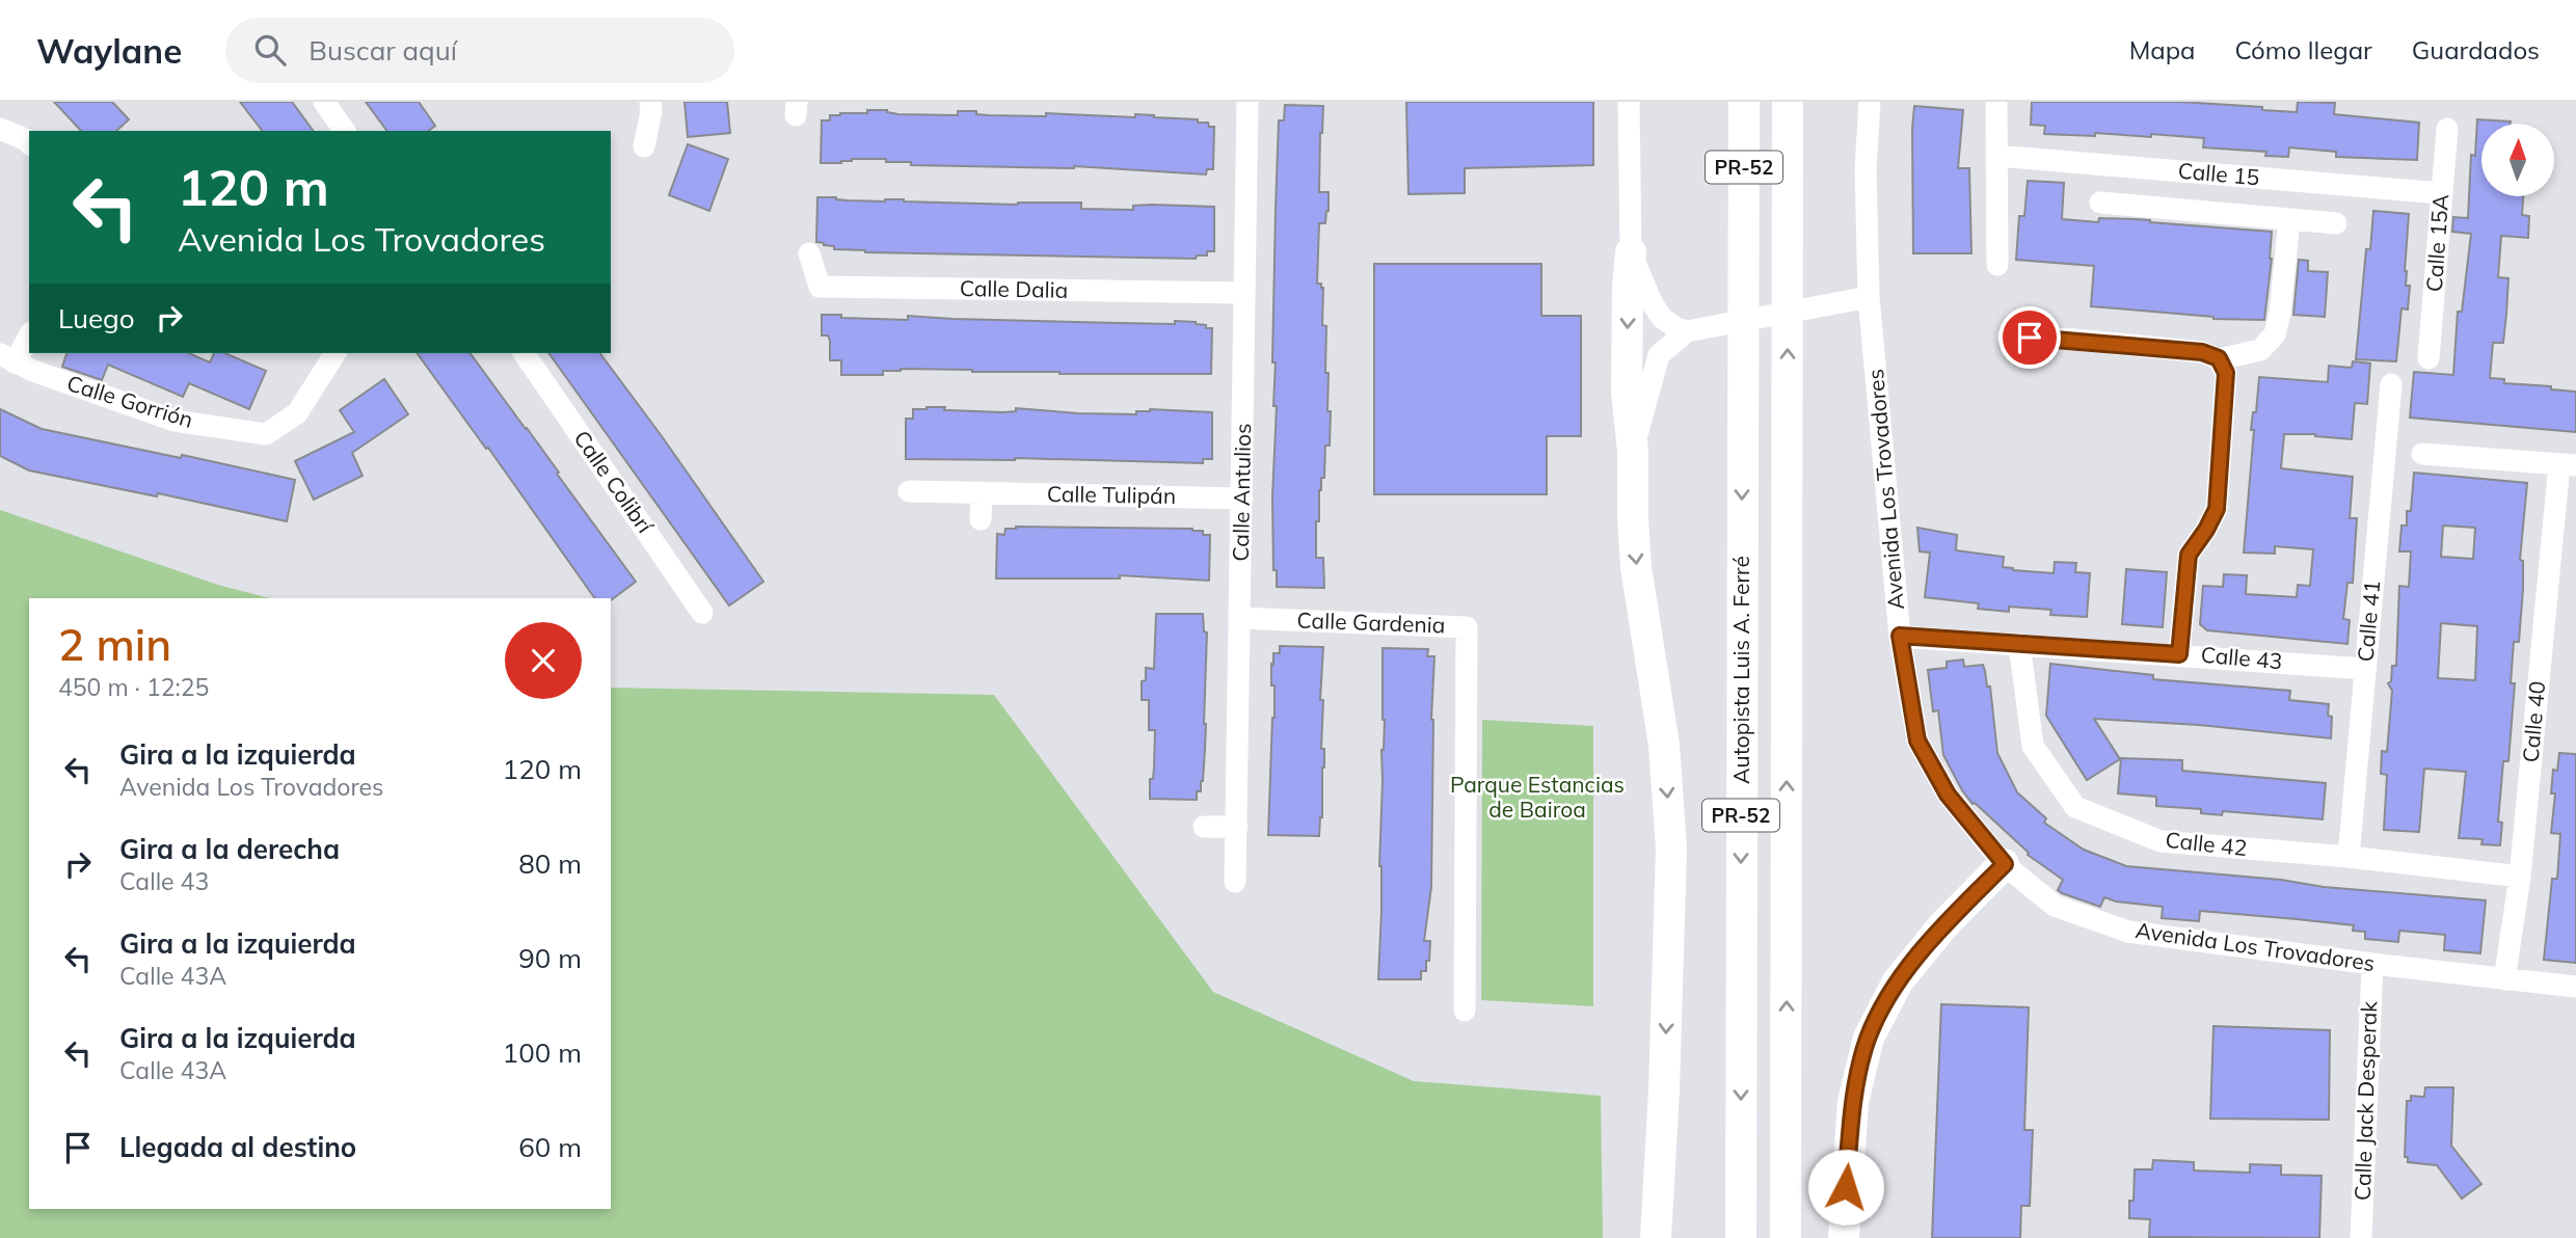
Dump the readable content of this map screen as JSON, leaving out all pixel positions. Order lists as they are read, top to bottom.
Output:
{
  "streets": {
    "highway": ["PR-52", "Autopista Luis A. Ferré"],
    "street": [
      "Calle 15",
      "Calle 15A",
      "Calle Dalia",
      "Calle Gorrión",
      "Calle Colibrí",
      "Avenida Los Trovadores",
      "Calle Antulios",
      "Calle Tulipán",
      "Calle 41",
      "Calle Gardenia",
      "Calle 43",
      "Calle 40",
      "Calle 42",
      "Calle Jack Desperak"
    ]
  },
  "crossings": [
    ["Calle 15", "Calle 15A"],
    ["Calle Dalia", "Calle Antulios"],
    ["Avenida Los Trovadores", "Calle 43"],
    ["Avenida Los Trovadores", "Calle 40"],
    ["Avenida Los Trovadores", "Calle Jack Desperak"],
    ["Calle Antulios", "Calle Tulipán"],
    ["Calle Antulios", "Calle Gardenia"],
    ["Calle 41", "Calle 43"],
    ["Calle 41", "Calle 42"],
    ["Calle 43", "Calle 42"],
    ["Calle 40", "Calle 42"]
  ],
  "parks": ["Parque Estancias de Bairoa"],
  "north": "top",
  "page": {
    "header": "Waylane",
    "search": "Buscar aquí",
    "nav": ["Mapa", "Cómo llegar", "Guardados"],
    "turn": ["120 m", "Avenida Los Trovadores"],
    "then": "Luego",
    "heading": ["2 min", "450 m · 12:25"],
    "list": [
      {
        "name": "Gira a la izquierda",
        "note": "Avenida Los Trovadores",
        "value": "120 m"
      },
      {
        "name": "Gira a la derecha",
        "note": "Calle 43",
        "value": "80 m"
      },
      {
        "name": "Gira a la izquierda",
        "note": "Calle 43A",
        "value": "90 m"
      },
      {
        "name": "Gira a la izquierda",
        "note": "Calle 43A",
        "value": "100 m"
      },
      {
        "name": "Llegada al destino",
        "value": "60 m"
      }
    ]
  }
}
